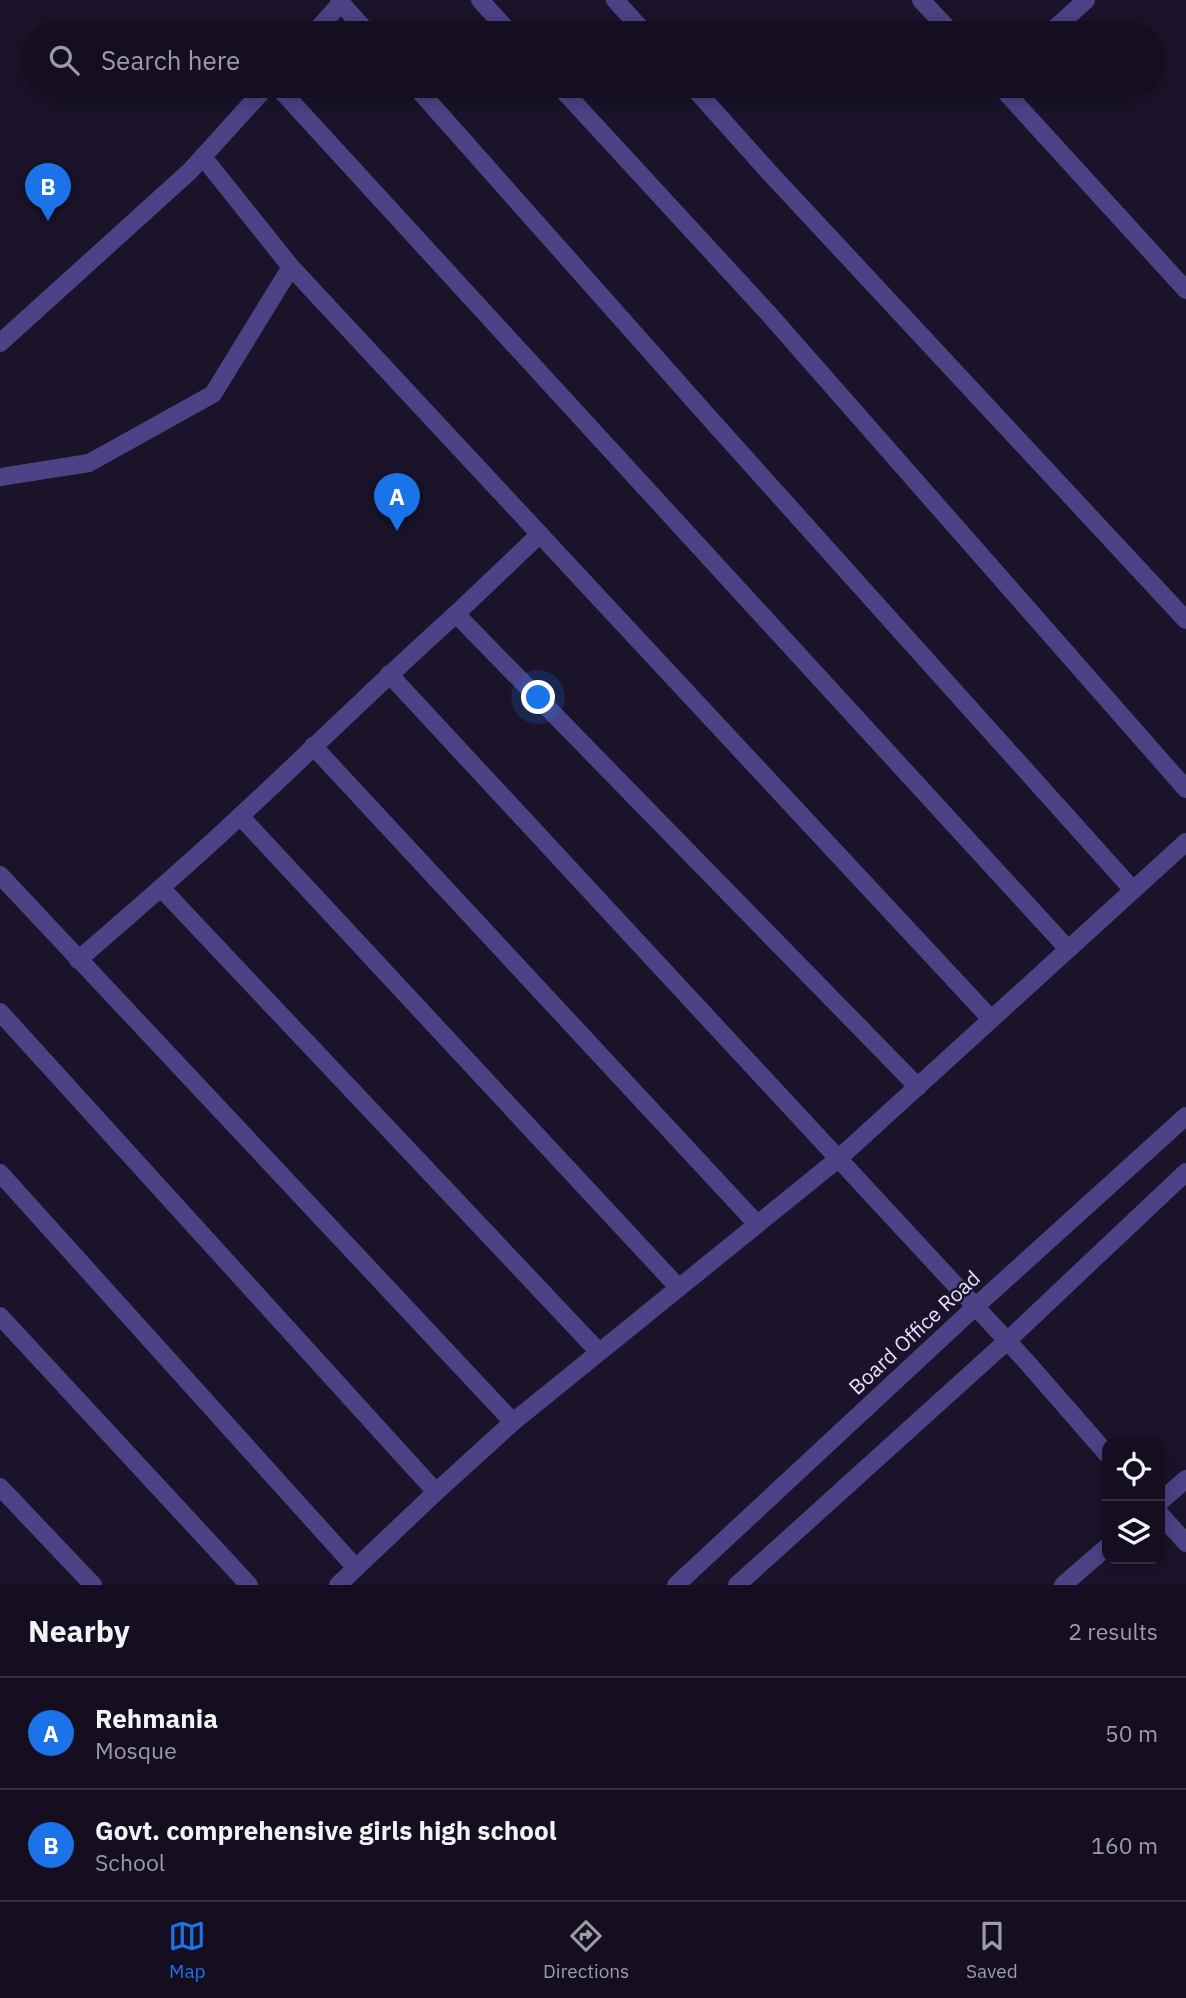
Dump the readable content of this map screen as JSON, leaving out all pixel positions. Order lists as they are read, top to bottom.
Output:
{
  "streets": {
    "street": ["Board Office Road"]
  },
  "page": {
    "search": "Search here",
    "pins": ["B", "A"],
    "heading": ["Nearby", "2 results"],
    "list": [
      {
        "mark": "A",
        "name": "Rehmania",
        "note": "Mosque",
        "value": "50 m"
      },
      {
        "mark": "B",
        "name": "Govt. comprehensive girls high school",
        "note": "School",
        "value": "160 m"
      }
    ],
    "nav": ["Map", "Directions", "Saved"]
  }
}
